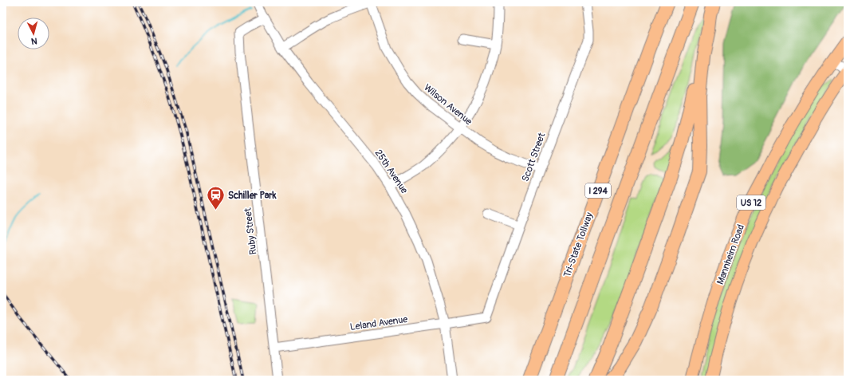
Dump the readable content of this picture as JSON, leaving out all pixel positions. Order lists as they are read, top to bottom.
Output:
{
  "streets": {
    "highway": ["I 294", "Tri-State Tollway"],
    "main road": ["US 12", "Mannheim Road"],
    "street": [
      "Wilson Avenue",
      "Scott Street",
      "25th Avenue",
      "Ruby Street",
      "Leland Avenue"
    ]
  },
  "crossings": [
    ["Wilson Avenue", "Scott Street"],
    ["Scott Street", "Leland Avenue"],
    ["25th Avenue", "Ruby Street"],
    ["25th Avenue", "Leland Avenue"],
    ["Ruby Street", "Leland Avenue"]
  ],
  "places": {
    "station": ["Schiller Park"]
  },
  "north": "bottom"
}
